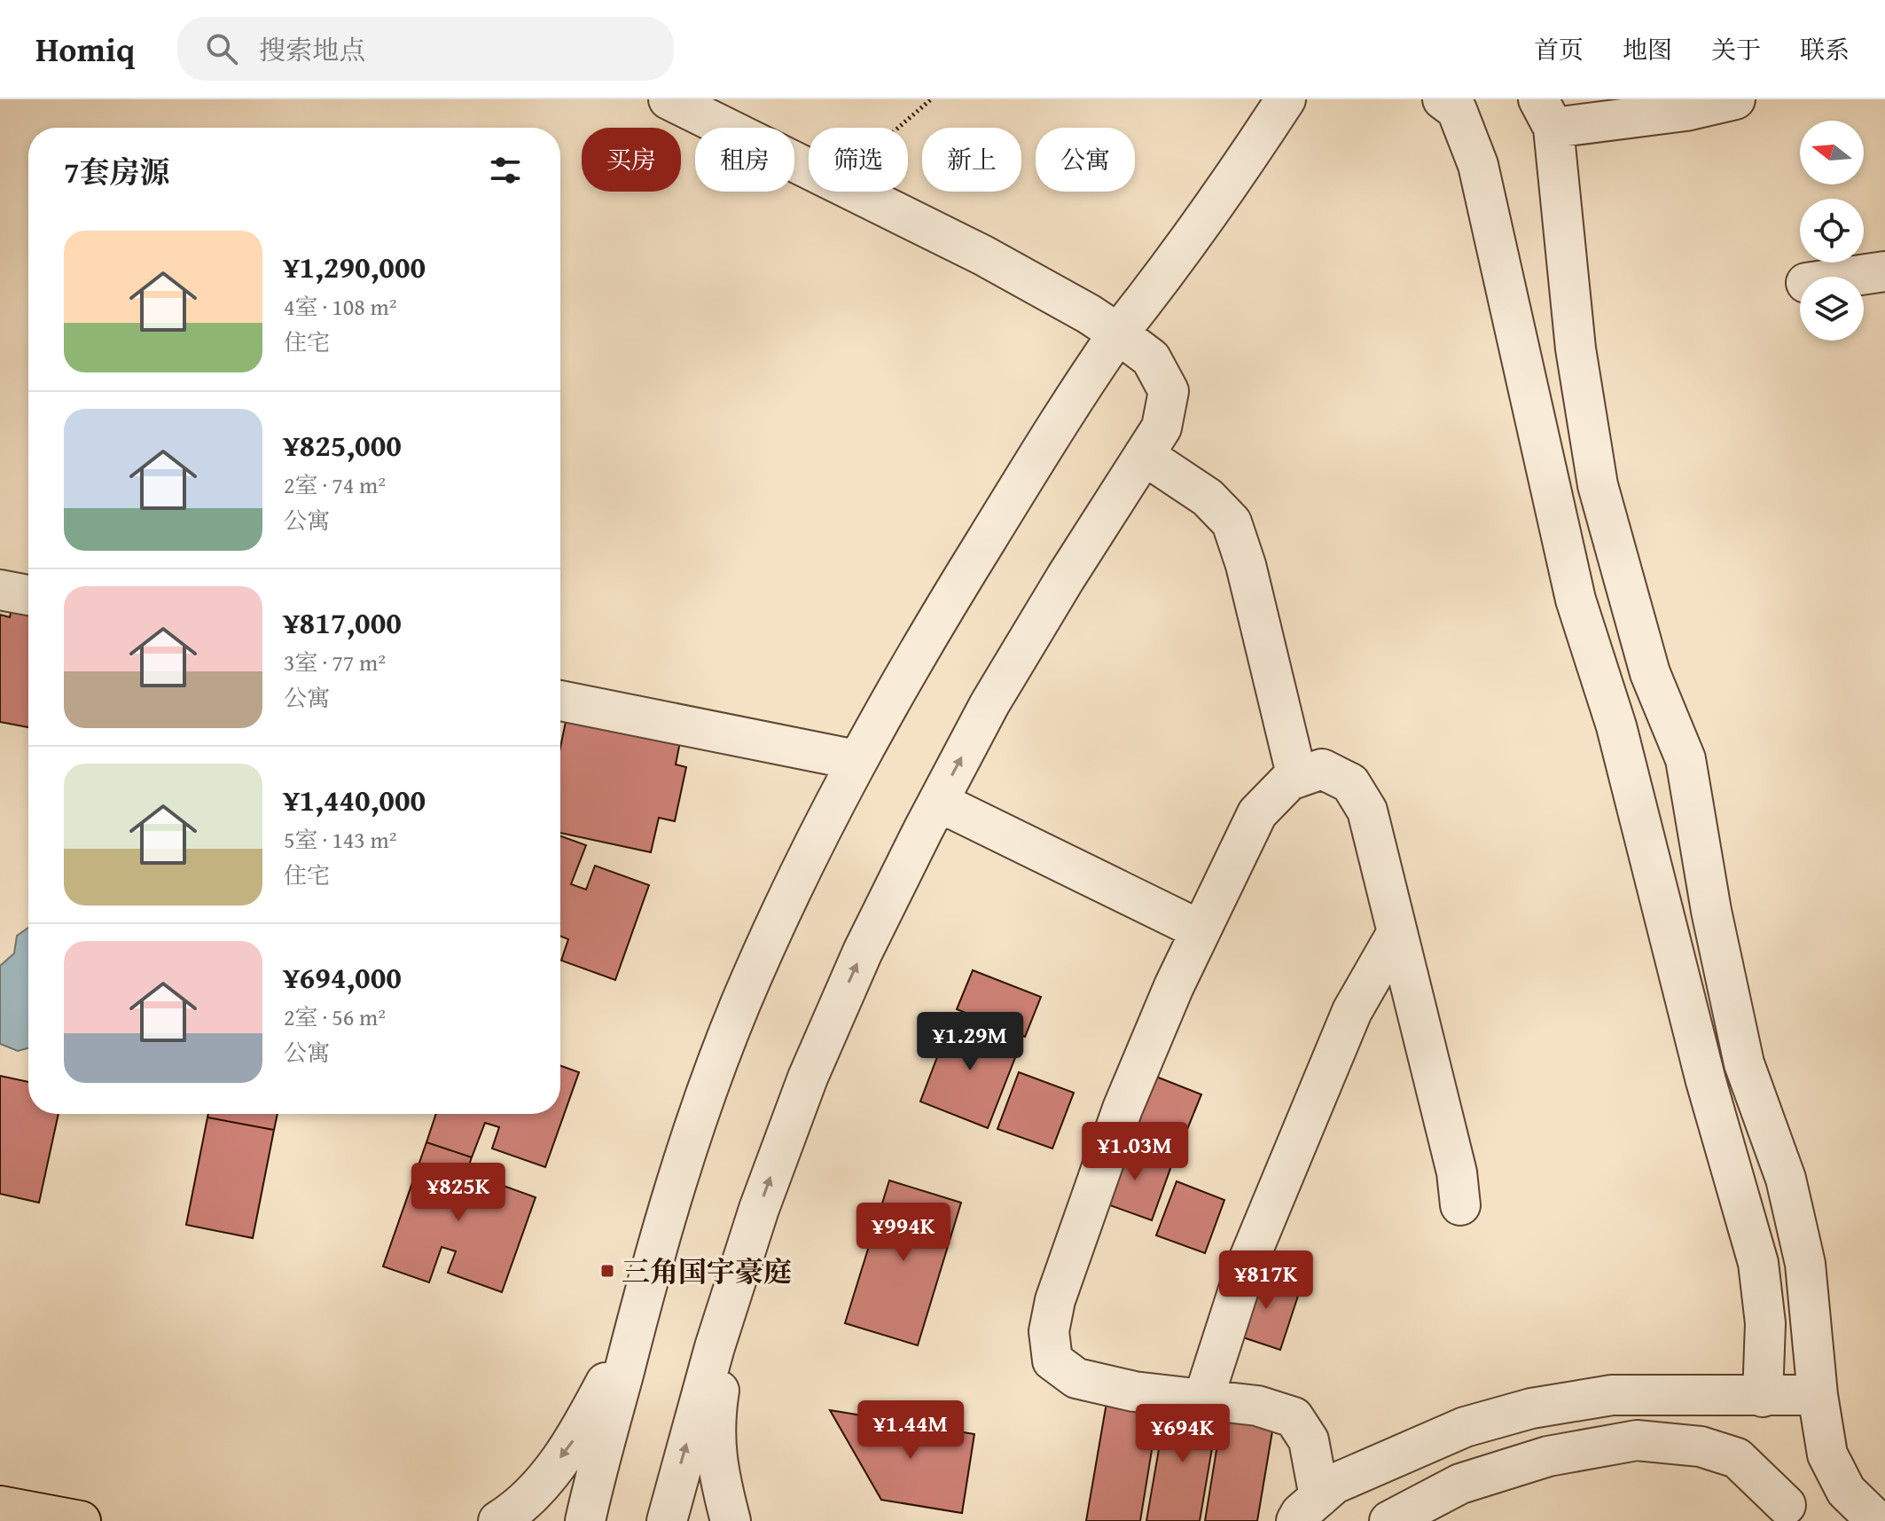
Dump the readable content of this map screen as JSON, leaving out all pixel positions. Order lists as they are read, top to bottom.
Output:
{
  "places": {
    "transit": ["三角国宇豪庭"]
  },
  "north": "left",
  "page": {
    "header": "Homiq",
    "search": "搜索地点",
    "nav": [
      "首页",
      "地图",
      "关于",
      "联系"
    ],
    "chip": [
      "买房",
      "租房",
      "筛选",
      "新上",
      "公寓"
    ],
    "heading": "7套房源",
    "list": [
      {
        "name": "¥1,290,000",
        "note": "4室 · 108 m² · 住宅"
      },
      {
        "name": "¥825,000",
        "note": "2室 · 74 m² · 公寓"
      },
      {
        "name": "¥817,000",
        "note": "3室 · 77 m² · 公寓"
      },
      {
        "name": "¥1,440,000",
        "note": "5室 · 143 m² · 住宅"
      },
      {
        "name": "¥694,000",
        "note": "2室 · 56 m² · 公寓"
      }
    ],
    "price": [
      "¥1.29M",
      "¥1.03M",
      "¥825K",
      "¥994K",
      "¥817K",
      "¥1.44M",
      "¥694K"
    ]
  }
}
